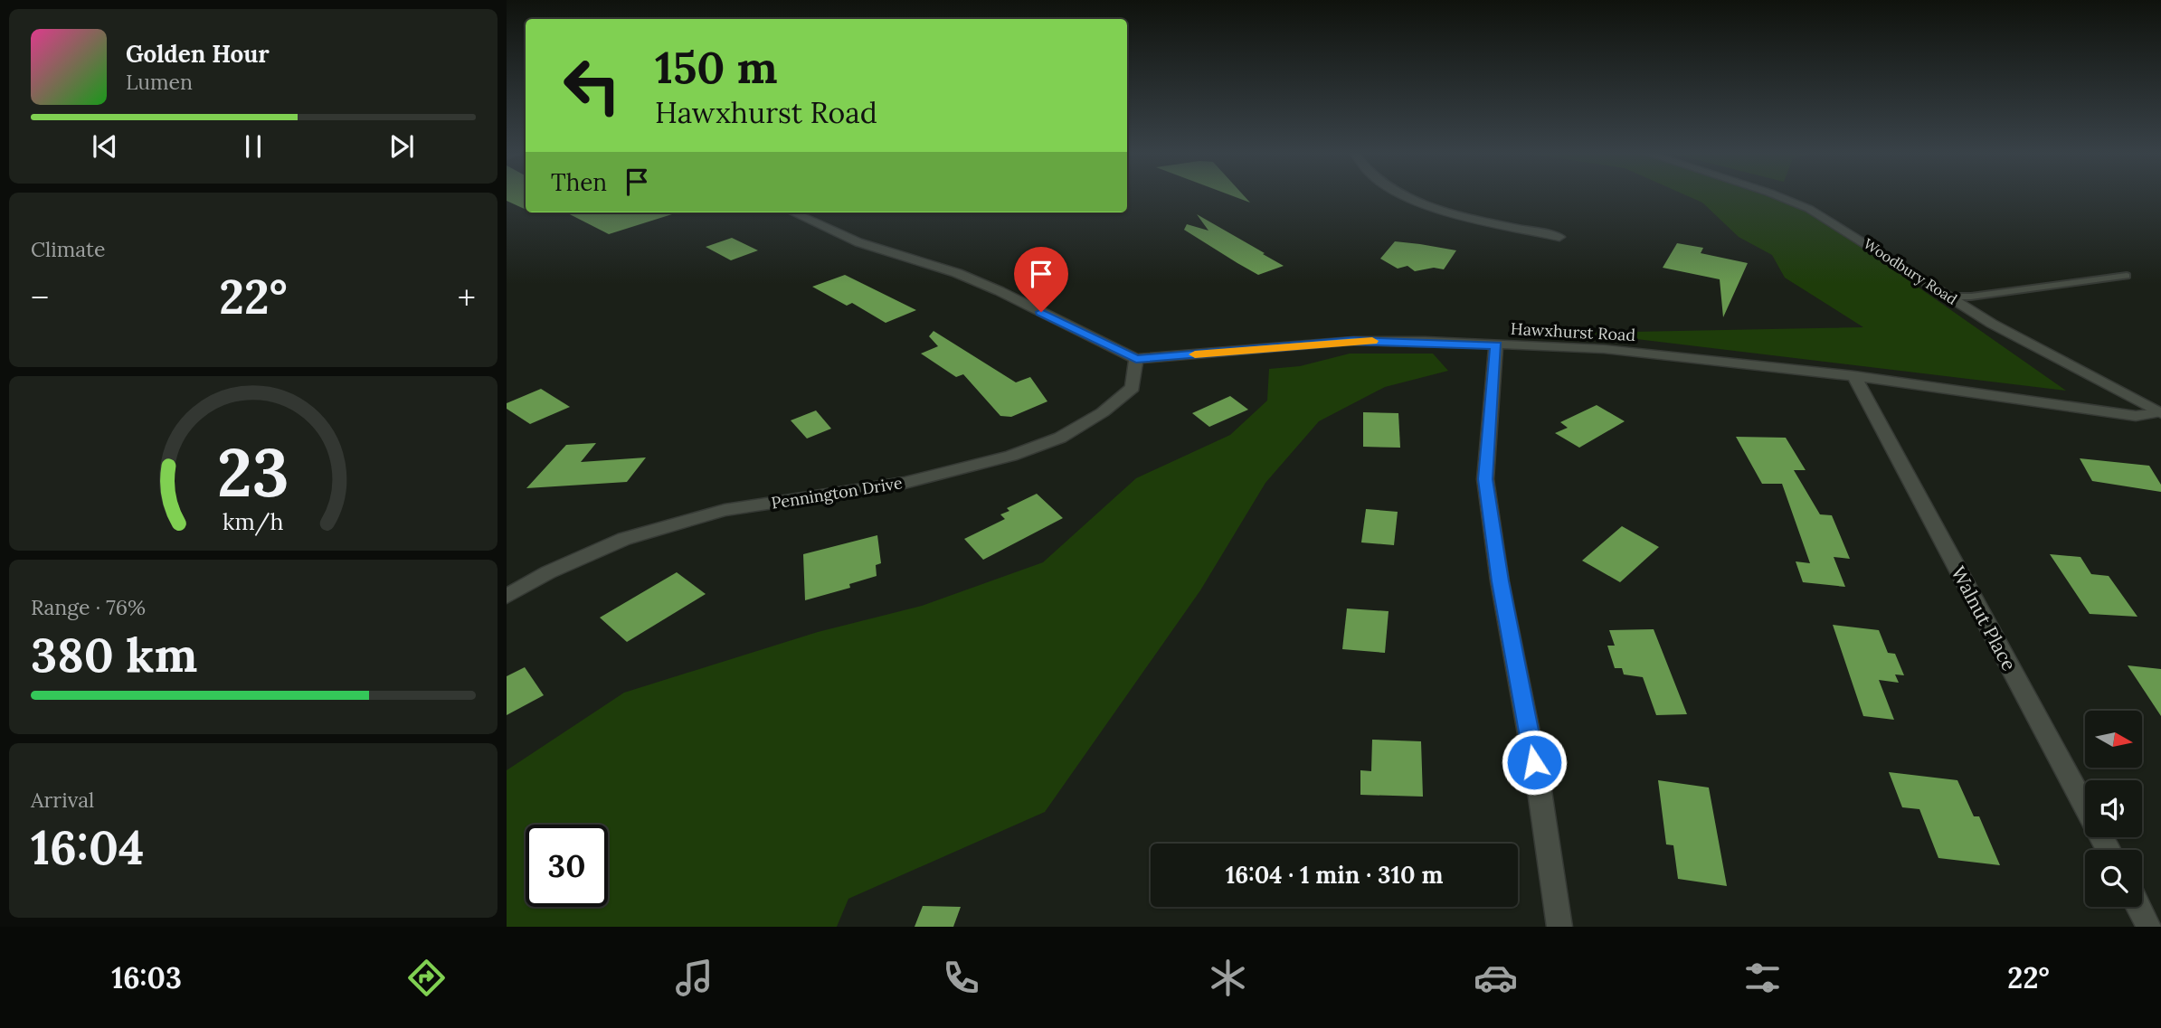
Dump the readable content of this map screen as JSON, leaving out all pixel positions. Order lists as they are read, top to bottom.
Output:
{
  "streets": {
    "street": [
      "Woodbury Road",
      "Hawxhurst Road",
      "Pennington Drive",
      "Walnut Place"
    ]
  },
  "crossings": [
    ["Woodbury Road", "Hawxhurst Road"],
    ["Hawxhurst Road", "Pennington Drive"],
    ["Hawxhurst Road", "Walnut Place"]
  ],
  "north": "right",
  "page": {
    "turn": ["150 m", "Hawxhurst Road"],
    "song": ["Golden Hour", "Lumen"],
    "then": "Then",
    "tile": [
      "Climate",
      ["Range · 76%", "380 km"],
      ["Arrival", "16:04"]
    ],
    "heat": ["−", "22°", "+"],
    "limit": "30",
    "trip": "16:04 · 1 min · 310 m",
    "tabs": ["16:03", "22°"],
    "gauge": ["23", "km/h"]
  }
}
